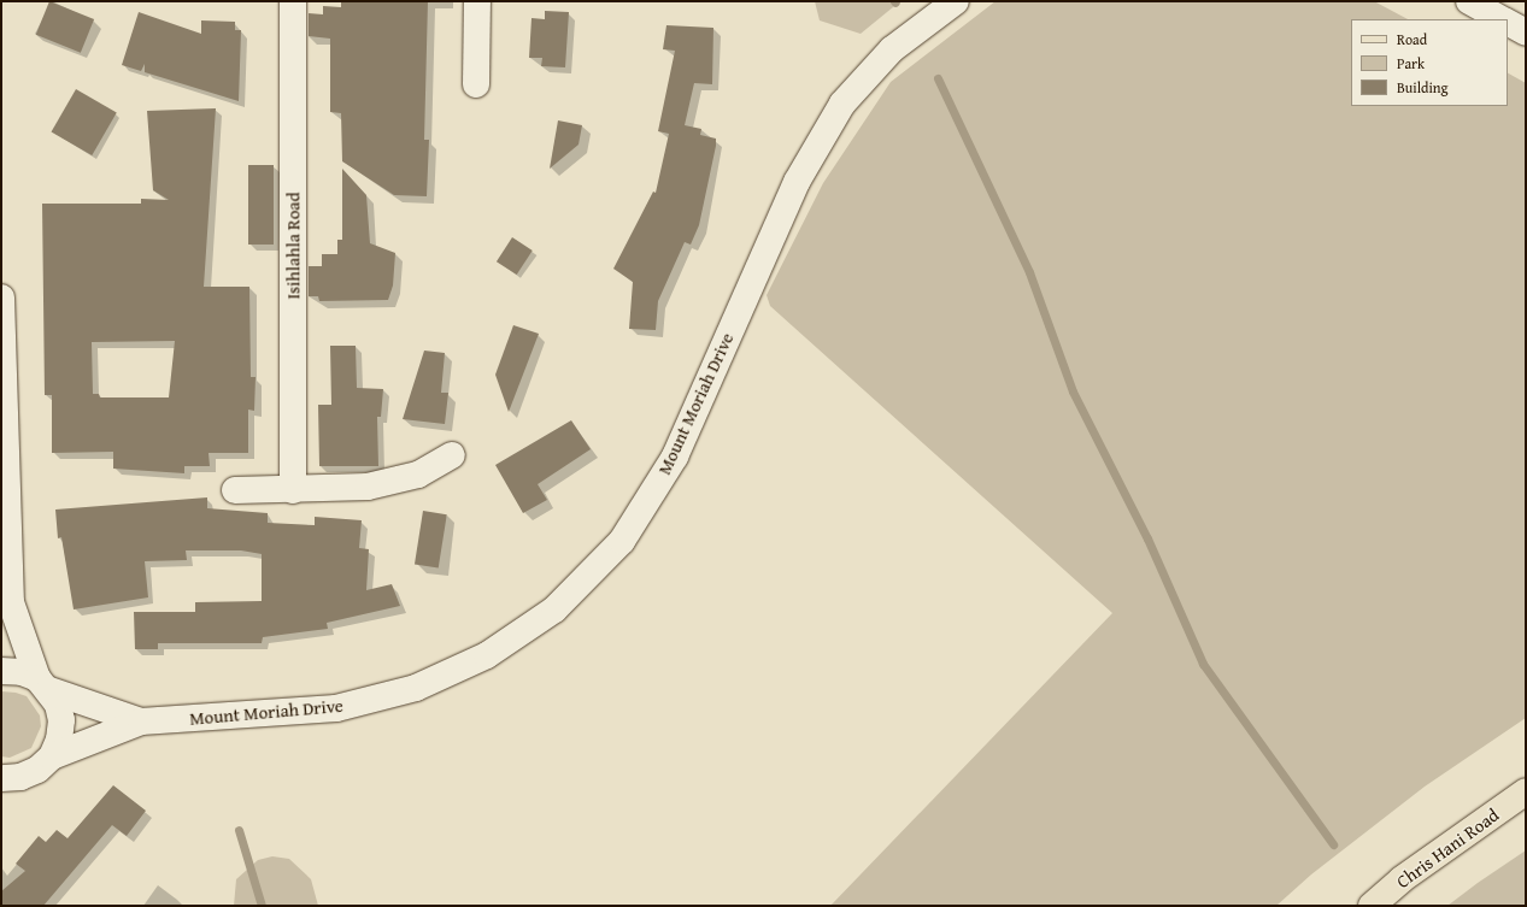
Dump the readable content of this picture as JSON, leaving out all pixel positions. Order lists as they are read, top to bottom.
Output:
{
  "streets": {
    "main road": ["Chris Hani Road"],
    "street": ["Isihlahla Road", "Mount Moriah Drive"]
  },
  "legend": ["Road", "Park", "Building"]
}
